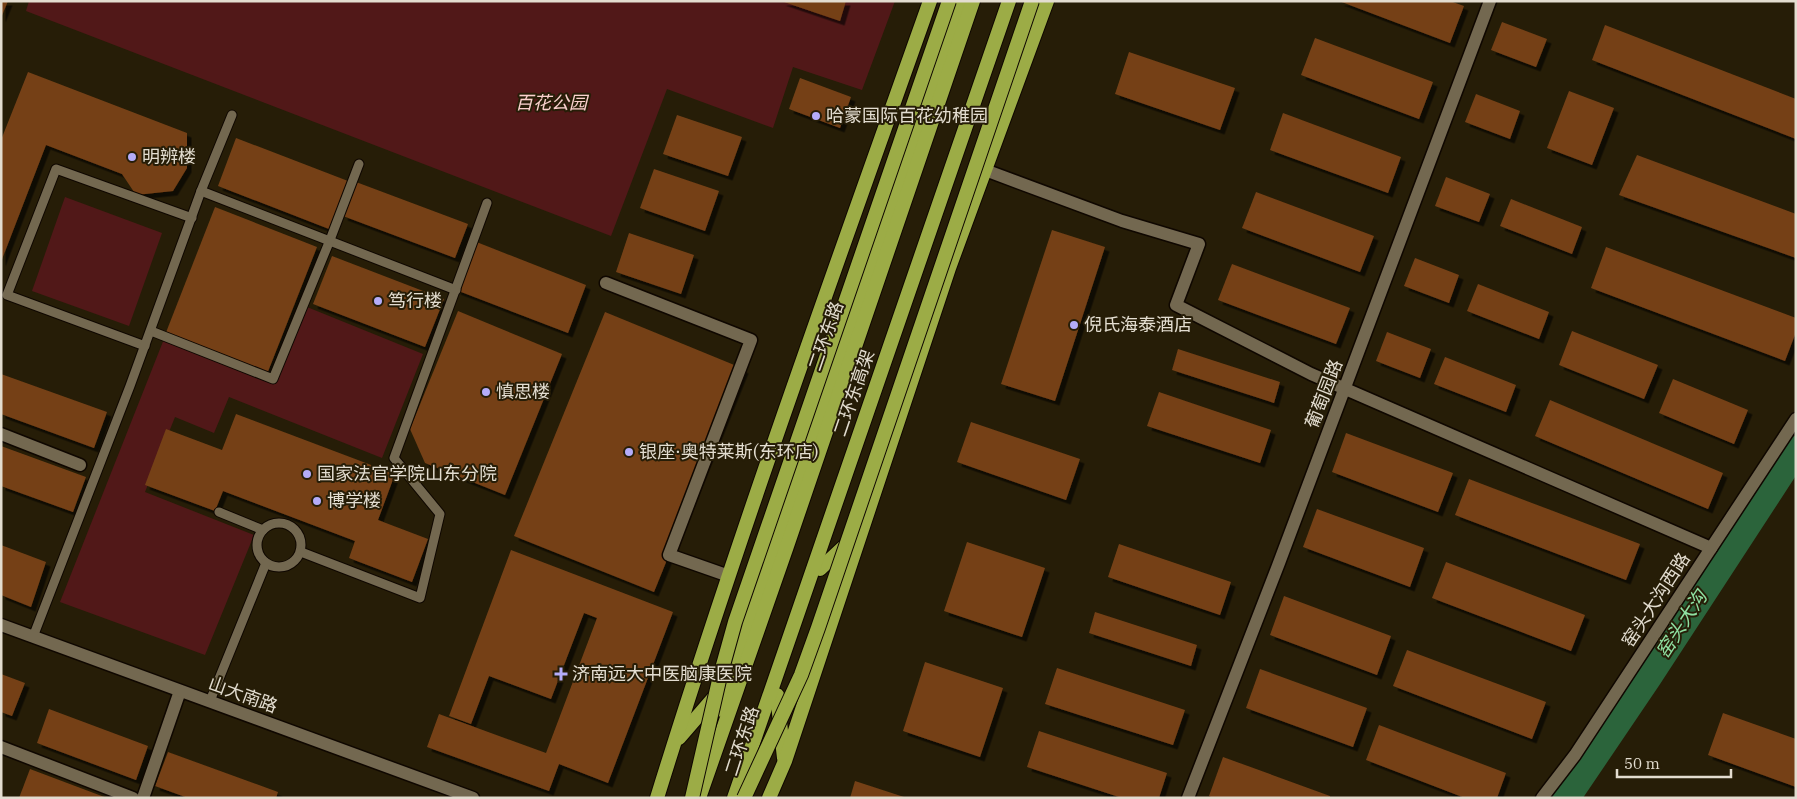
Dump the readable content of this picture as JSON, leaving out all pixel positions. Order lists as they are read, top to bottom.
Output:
{
  "streets": {
    "highway": ["二环东路", "二环东高架"],
    "street": ["葡萄园路", "窑头大沟西路", "山大南路"]
  },
  "water": ["窑头大沟"],
  "parks": ["百花公园"],
  "places": {
    "other": [
      "哈蒙国际百花幼稚园",
      "明辨楼",
      "笃行楼",
      "倪氏海泰酒店",
      "慎思楼",
      "银座·奥特莱斯(东环店)",
      "国家法官学院山东分院",
      "博学楼"
    ],
    "health": ["济南远大中医脑康医院"]
  },
  "scale_bar": "50 m"
}
